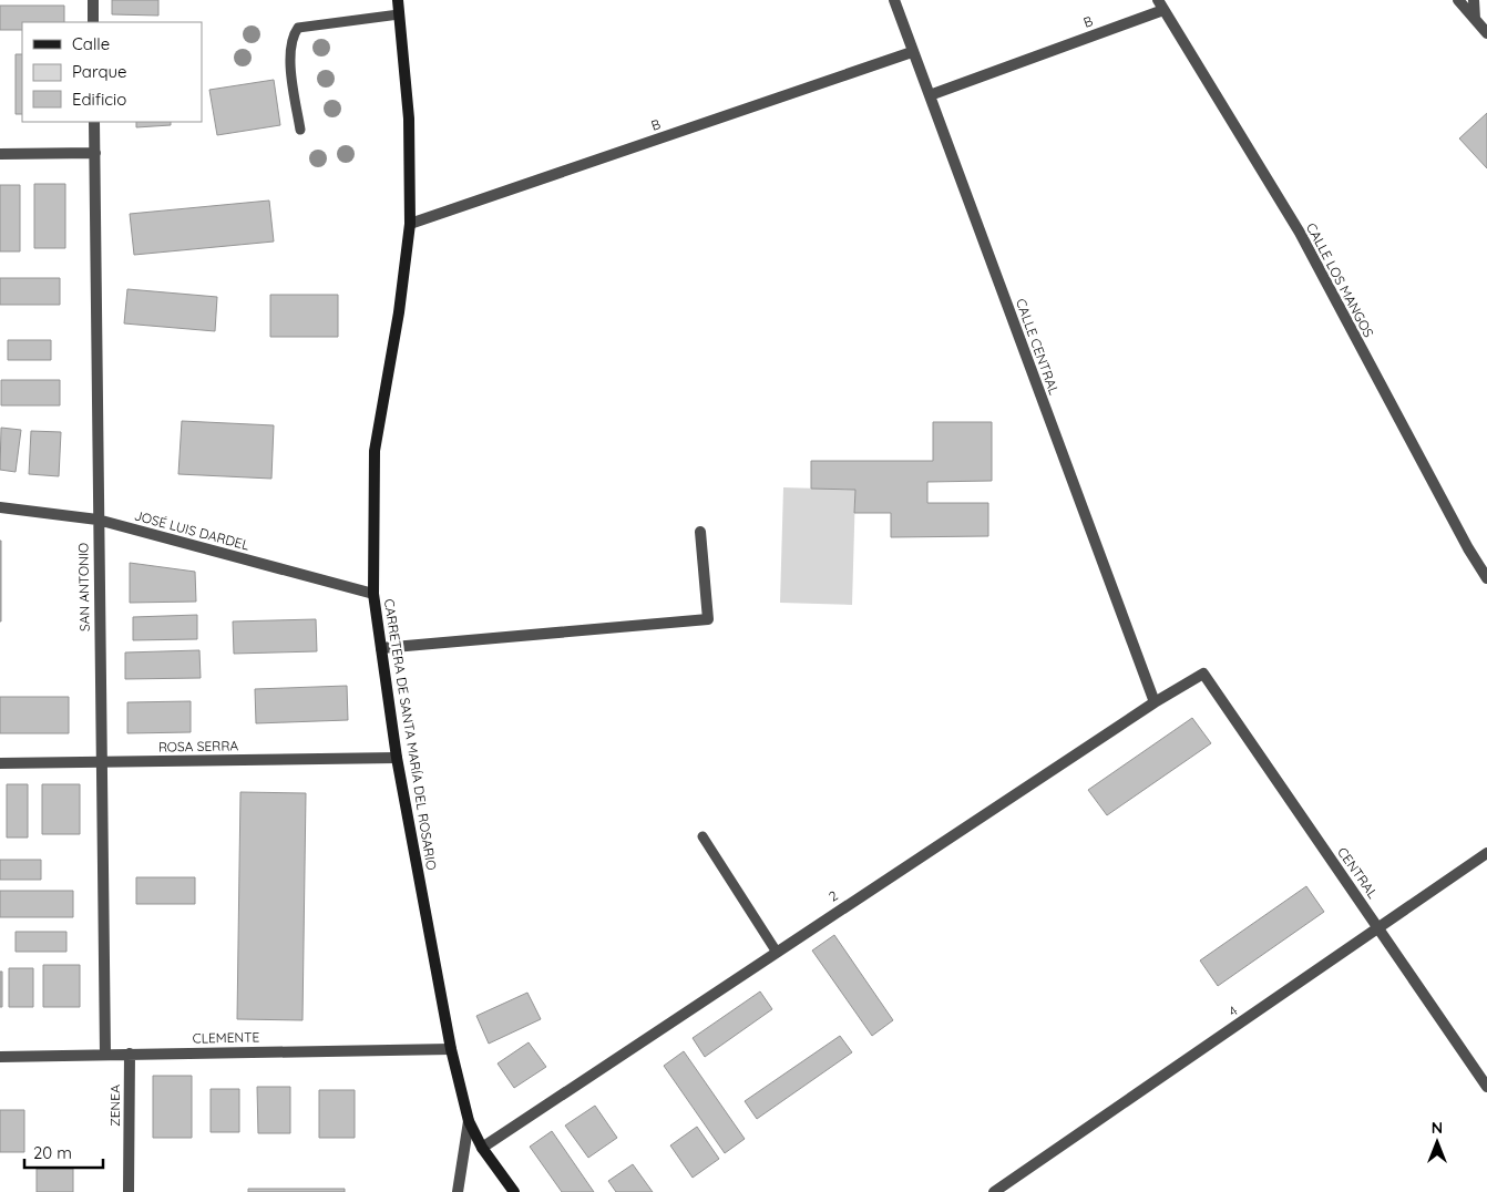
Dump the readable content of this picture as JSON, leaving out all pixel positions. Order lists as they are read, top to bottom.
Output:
{
  "streets": {
    "main road": ["CARRETERA DE SANTA MARÍA DEL ROSARIO"],
    "street": [
      "B",
      "CALLE LOS MANGOS",
      "CALLE CENTRAL",
      "JOSÉ LUIS DARDEL",
      "SAN ANTONIO",
      "ROSA SERRA",
      "CENTRAL",
      "2",
      "4",
      "CLEMENTE",
      "ZENEA"
    ]
  },
  "crossings": [
    ["B", "CALLE LOS MANGOS"],
    ["B", "CALLE CENTRAL"],
    ["B", "CARRETERA DE SANTA MARÍA DEL ROSARIO"],
    ["CALLE CENTRAL", "2"],
    ["JOSÉ LUIS DARDEL", "SAN ANTONIO"],
    ["JOSÉ LUIS DARDEL", "CARRETERA DE SANTA MARÍA DEL ROSARIO"],
    ["SAN ANTONIO", "ROSA SERRA"],
    ["SAN ANTONIO", "CLEMENTE"],
    ["CARRETERA DE SANTA MARÍA DEL ROSARIO", "ROSA SERRA"],
    ["CARRETERA DE SANTA MARÍA DEL ROSARIO", "2"],
    ["CARRETERA DE SANTA MARÍA DEL ROSARIO", "CLEMENTE"],
    ["CENTRAL", "2"],
    ["CENTRAL", "4"],
    ["CLEMENTE", "ZENEA"]
  ],
  "legend": ["Calle", "Parque", "Edificio"],
  "scale_bar": "20 m",
  "north": "top"
}
